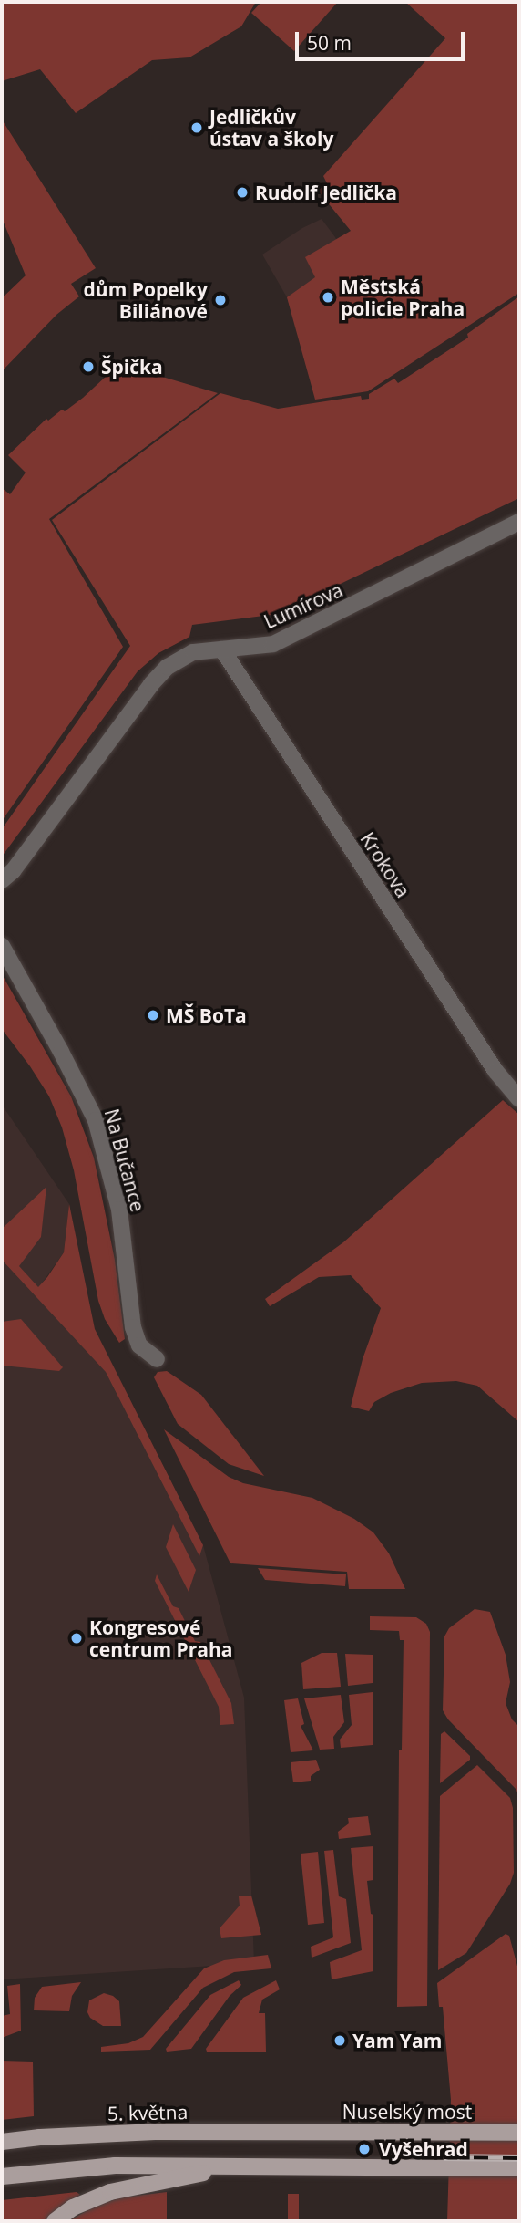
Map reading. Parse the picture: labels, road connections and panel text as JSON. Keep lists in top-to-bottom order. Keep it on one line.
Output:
{"streets":{"main road":["Nuselský most","5. května"],"street":["Lumírova","Krokova","Na Bučance"]},"crossings":[["Lumírova","Krokova"],["Nuselský most","5. května"]],"places":["Jedličkův ústav a školy","Rudolf Jedlička","Městská policie Praha","dům Popelky Biliánové","Špička","MŠ BoTa","Kongresové centrum Praha","Yam Yam","Vyšehrad"],"scale_bar":"50 m"}
